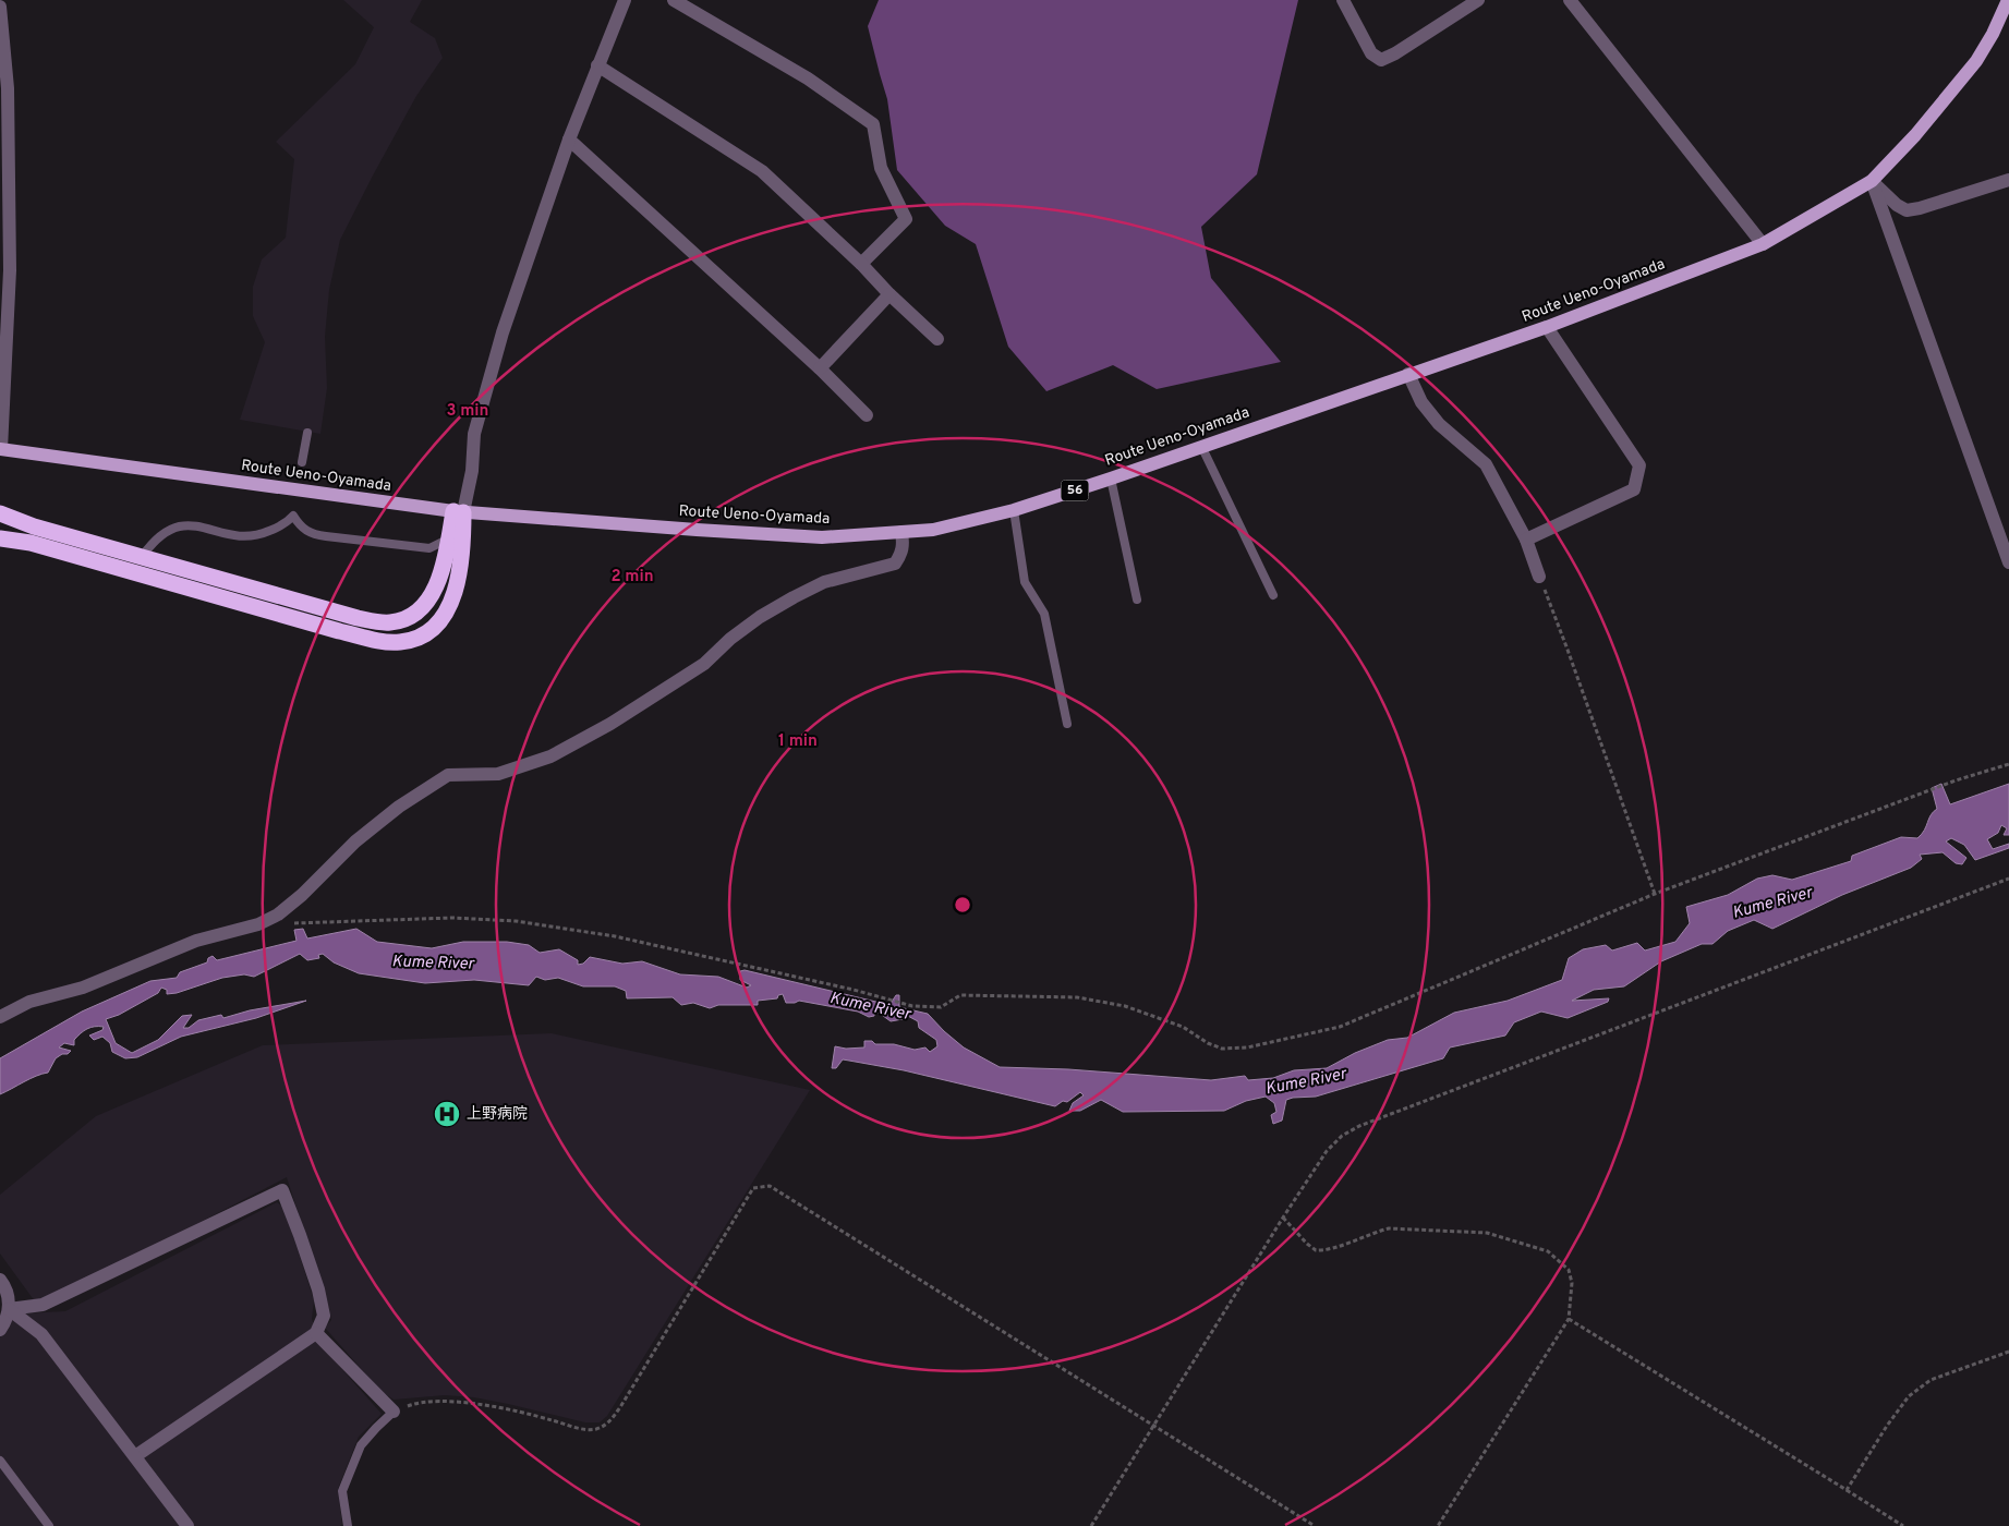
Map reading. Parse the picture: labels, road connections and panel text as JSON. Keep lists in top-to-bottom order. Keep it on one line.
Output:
{"streets":{"main road":["Route Ueno-Oyamada","56"]},"water":["Kume River"],"places":{"hospital":["上野病院"]},"rings":["3 min","2 min","1 min"]}
